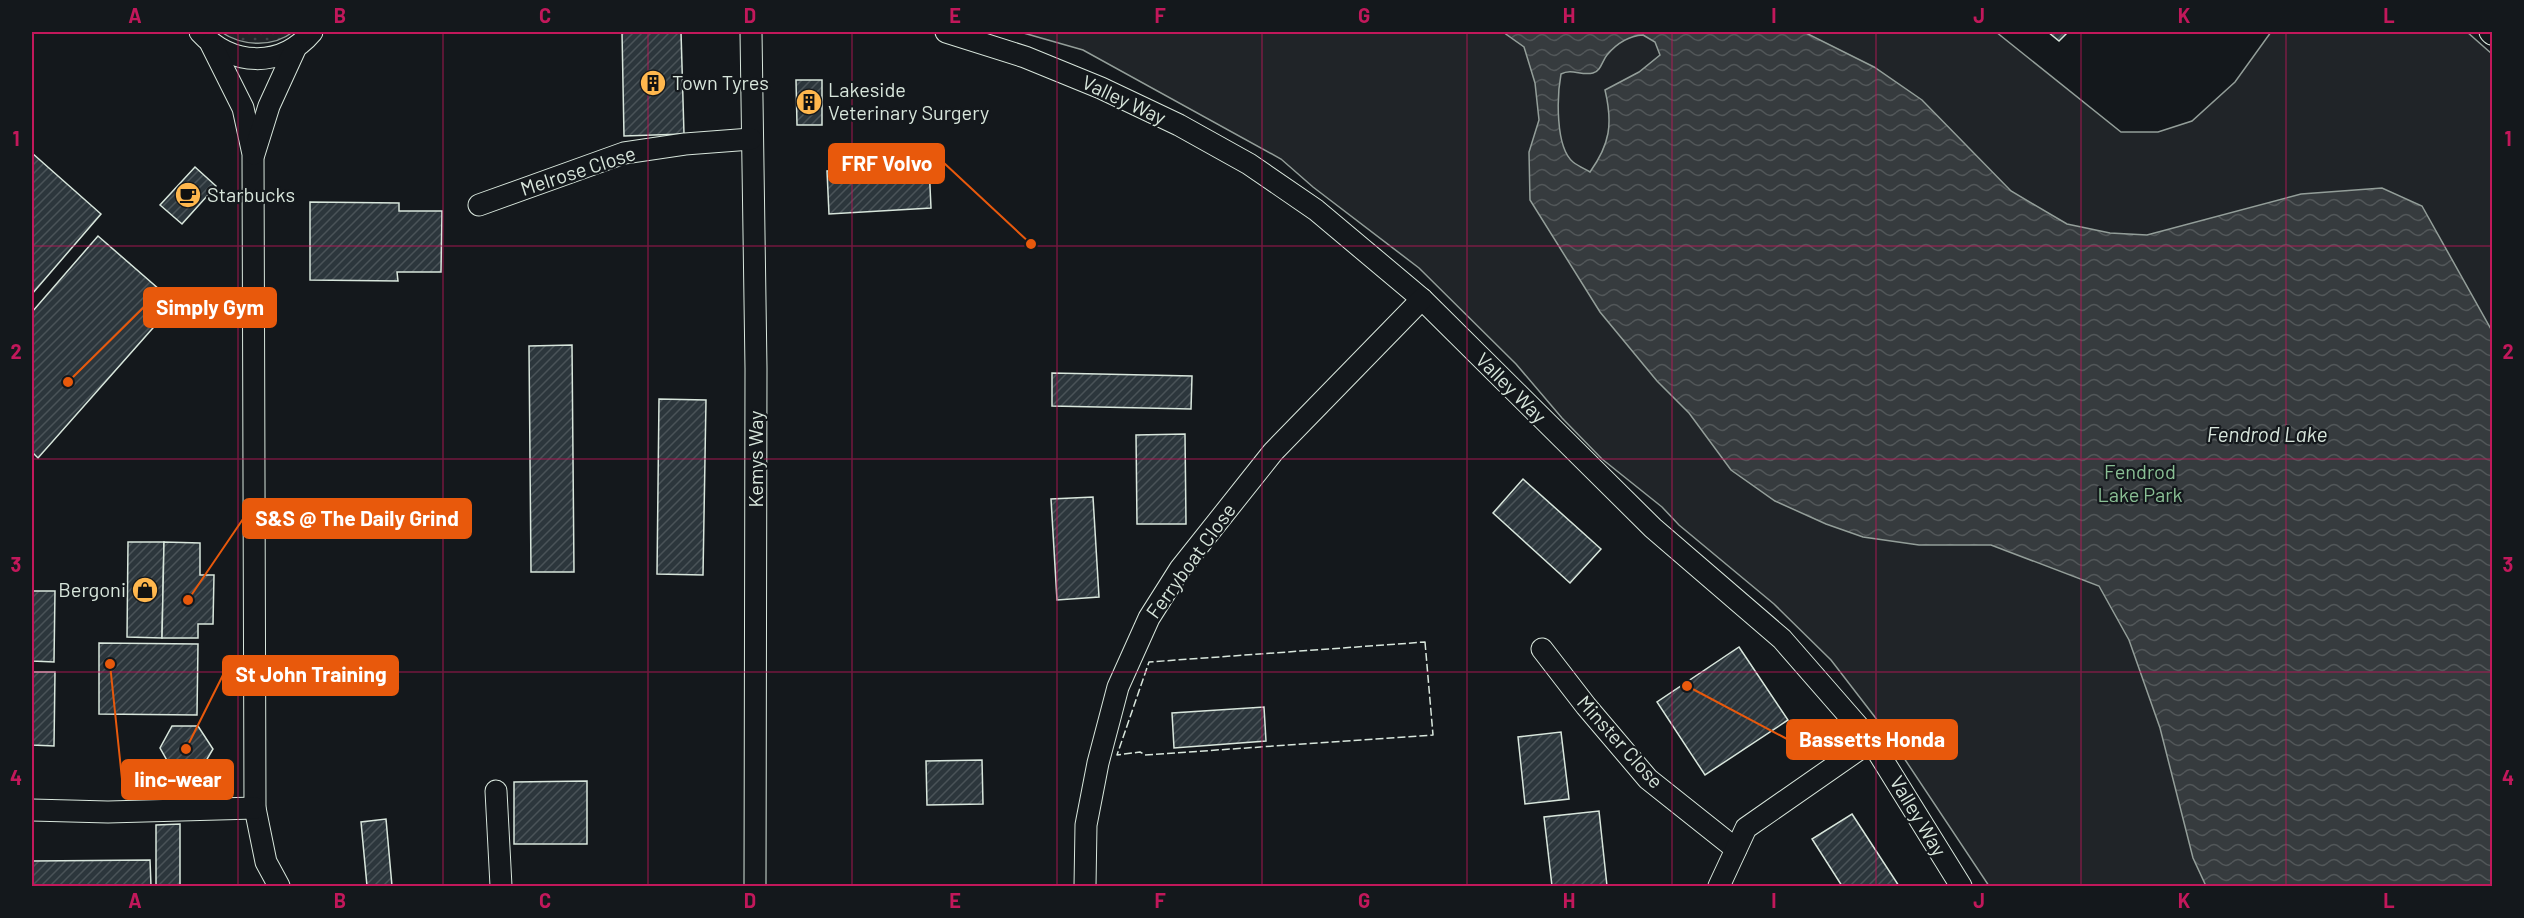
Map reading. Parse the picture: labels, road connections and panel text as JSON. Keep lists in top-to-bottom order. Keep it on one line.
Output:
{"streets":{"street":["Valley Way","Melrose Close","Kemys Way","Ferryboat Close","Minster Close"]},"crossings":[["Valley Way","Ferryboat Close"],["Melrose Close","Kemys Way"]],"water":["Fendrod Lake"],"parks":["Fendrod Lake Park"],"places":{"building":["Town Tyres","Lakeside Veterinary Surgery"],"cafe":["Starbucks"],"other":["FRF Volvo","Simply Gym","S&S @ The Daily Grind","linc-wear","Bassetts Honda","St John Training"],"shop":["Bergoni"]},"grid":{"columns":["A","B","C","D","E","F","G","H","I","J","K","L"],"rows":["1","2","3","4"]}}
